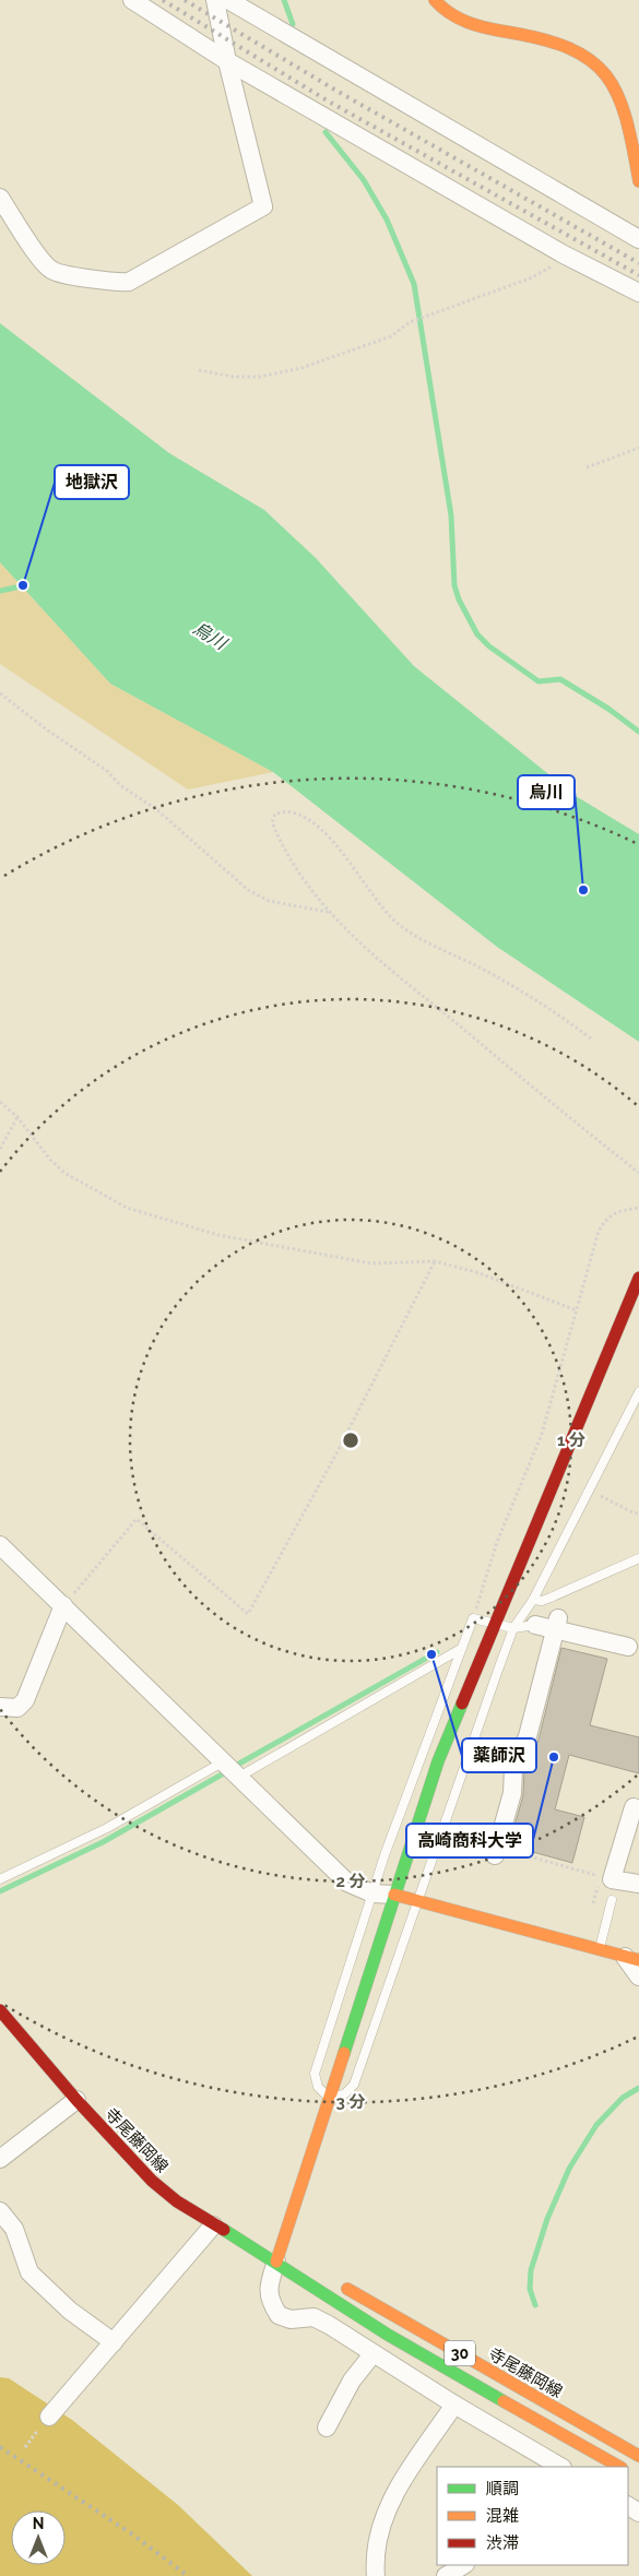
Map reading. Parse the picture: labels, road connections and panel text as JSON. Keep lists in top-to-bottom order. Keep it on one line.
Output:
{"streets":{"street":["寺尾藤岡線","30"]},"water":["烏川"],"places":["地獄沢","烏川","薬師沢","高崎商科大学"],"legend":["順調","混雑","渋滞"],"north":"top","rings":["1 分","2 分","3 分"]}
